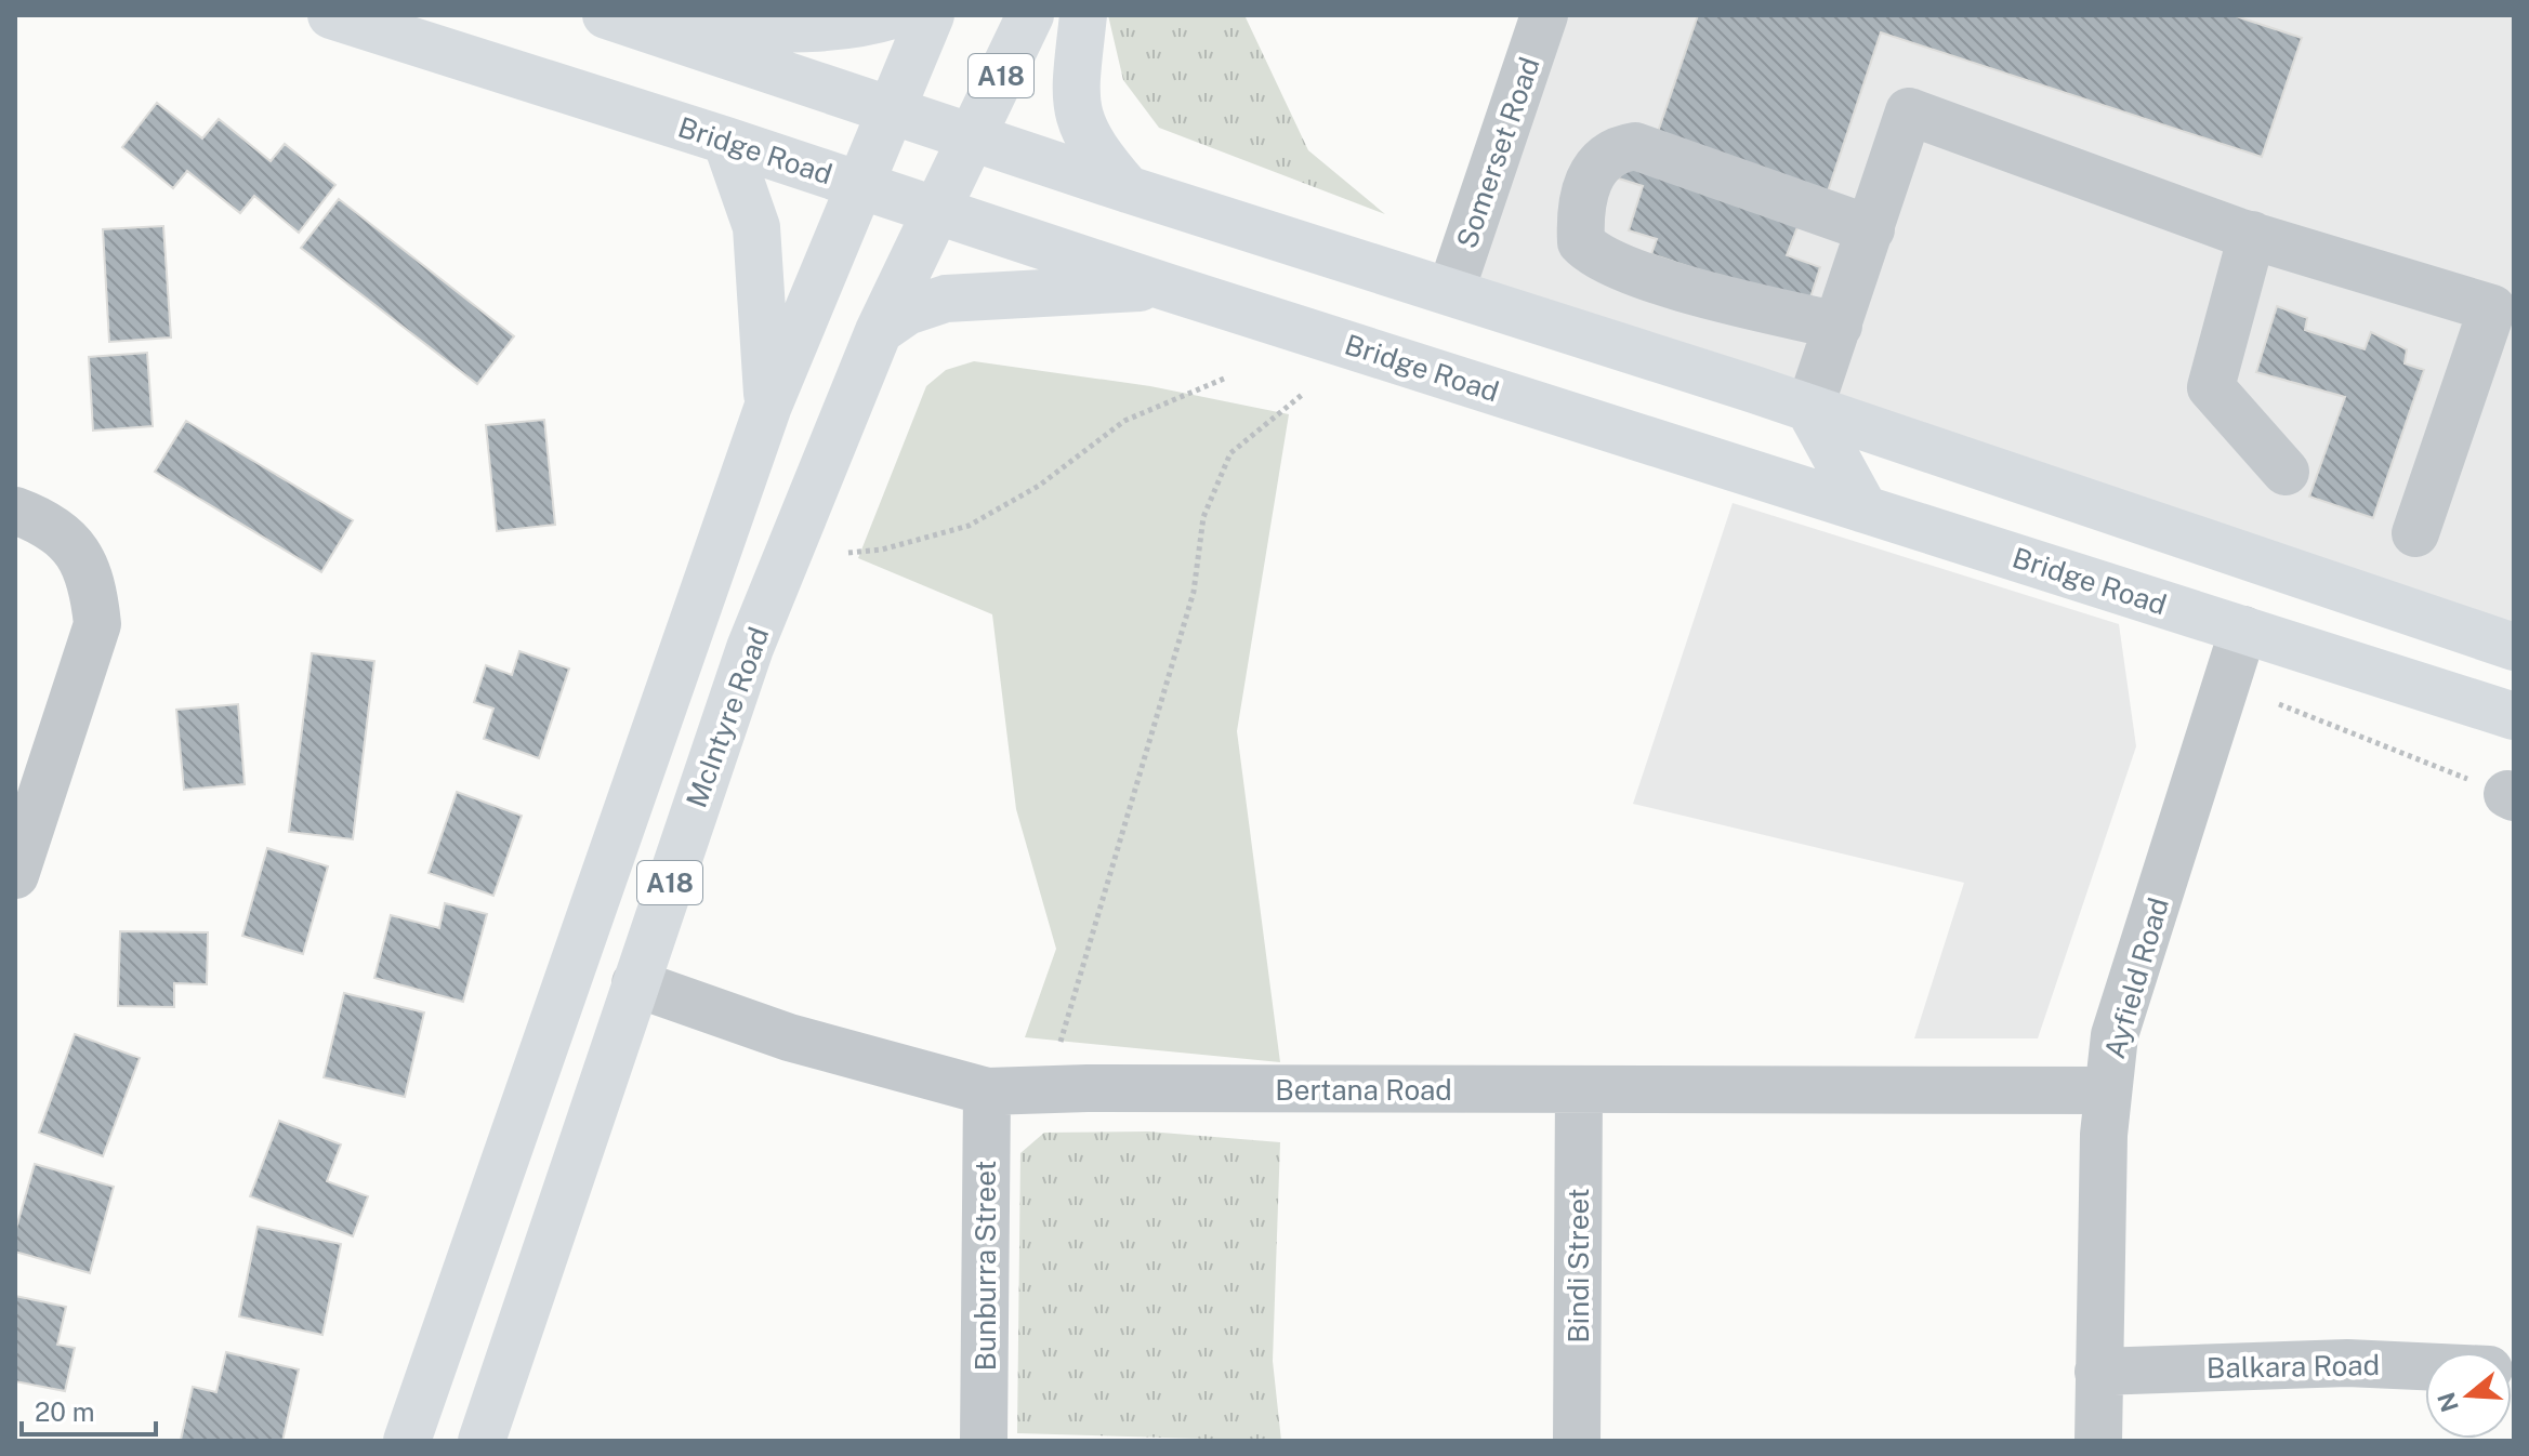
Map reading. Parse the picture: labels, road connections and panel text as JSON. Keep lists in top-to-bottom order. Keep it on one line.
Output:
{"streets":{"main road":["A18","Bridge Road","McIntyre Road"],"street":["Somerset Road","Ayfield Road","Bertana Road","Bunburra Street","Bindi Street","Balkara Road"]},"crossings":[["A18","Bridge Road"],["Bridge Road","McIntyre Road"],["Bridge Road","Ayfield Road"],["McIntyre Road","Bertana Road"],["Ayfield Road","Bertana Road"],["Ayfield Road","Balkara Road"],["Bertana Road","Bunburra Street"],["Bertana Road","Bindi Street"]],"scale_bar":"20 m","north":"left"}
